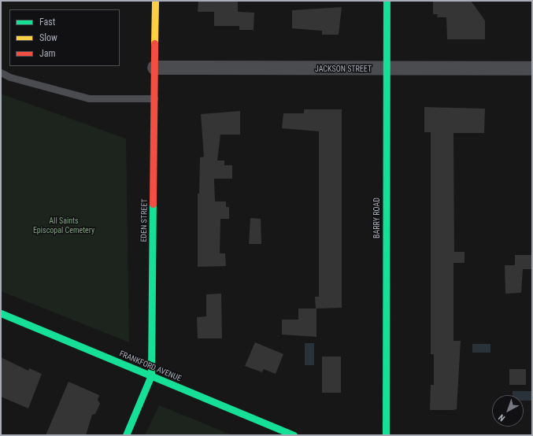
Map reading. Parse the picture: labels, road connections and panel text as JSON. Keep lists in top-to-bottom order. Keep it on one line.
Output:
{"streets":{"street":["JACKSON STREET","BARRY ROAD","EDEN STREET","FRANKFORD AVENUE"]},"crossings":[["JACKSON STREET","BARRY ROAD"],["JACKSON STREET","EDEN STREET"],["EDEN STREET","FRANKFORD AVENUE"]],"parks":["All Saints Episcopal Cemetery"],"legend":["Fast","Slow","Jam"],"north":"bottom left"}
